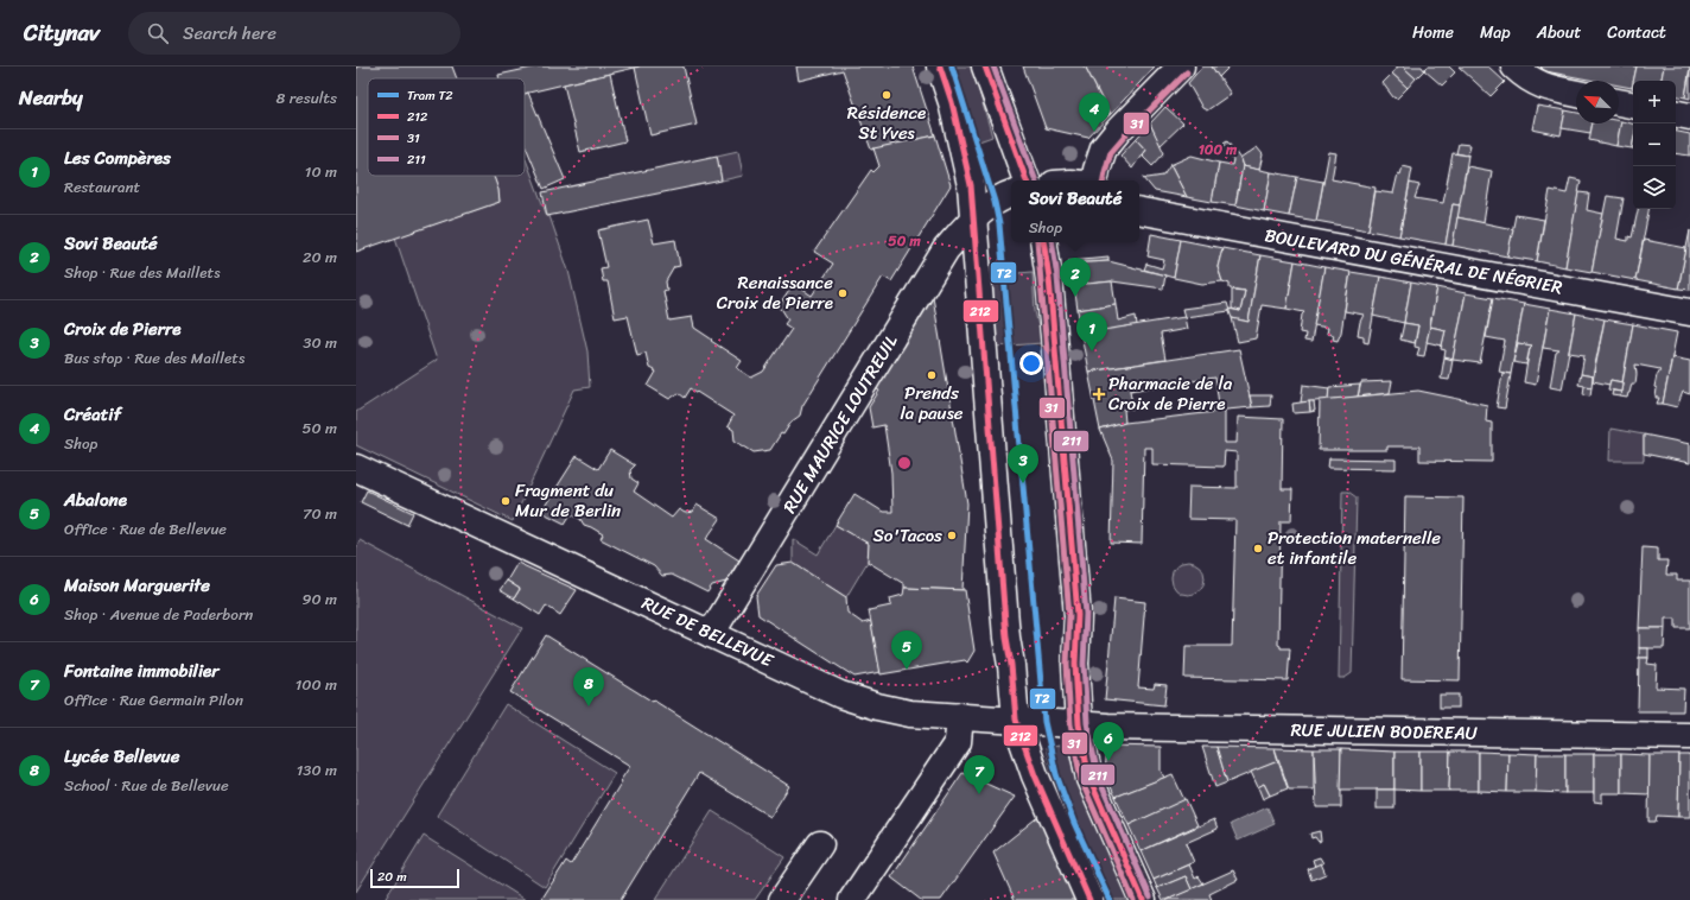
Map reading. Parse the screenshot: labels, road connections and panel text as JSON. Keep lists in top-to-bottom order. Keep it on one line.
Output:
{"streets":{"street":["BOULEVARD DU GÉNÉRAL DE NÉGRIER","RUE MAURICE LOUTREUIL","RUE DE BELLEVUE","RUE JULIEN BODEREAU"]},"crossings":[["RUE MAURICE LOUTREUIL","RUE DE BELLEVUE"],["RUE DE BELLEVUE","RUE JULIEN BODEREAU"]],"places":{"other":["Résidence St Yves","Renaissance Croix de Pierre","Prends la pause","Fragment du Mur de Berlin","So'Tacos","Protection maternelle et infantile"],"health":["Pharmacie de la Croix de Pierre"]},"lines":["tram line T2","transit line 212","transit line 211","transit line 31"],"legend":["Tram T2","212","31","211"],"scale_bar":"20 m","north":"top left","page":{"header":"Citynav","search":"Search here","nav":["Home","Map","About","Contact"],"heading":["Nearby","8 results"],"map_buttons":["+","−"],"pins":["4","2","1","3","5","8","6","7"],"list":[{"mark":"1","name":"Les Compères","note":"Restaurant","value":"10 m"},{"mark":"2","name":"Sovi Beauté","note":"Shop · Rue des Maillets","value":"20 m"},{"mark":"3","name":"Croix de Pierre","note":"Bus stop · Rue des Maillets","value":"30 m"},{"mark":"4","name":"Créatif","note":"Shop","value":"50 m"},{"mark":"5","name":"Abalone","note":"Office · Rue de Bellevue","value":"70 m"},{"mark":"6","name":"Maison Marguerite","note":"Shop · Avenue de Paderborn","value":"90 m"},{"mark":"7","name":"Fontaine immobilier","note":"Office · Rue Germain Pilon","value":"100 m"},{"mark":"8","name":"Lycée Bellevue","note":"School · Rue de Bellevue","value":"130 m"}],"popup":["Sovi Beauté","Shop"],"scale":"20 m"},"rings":["100 m","50 m"]}
